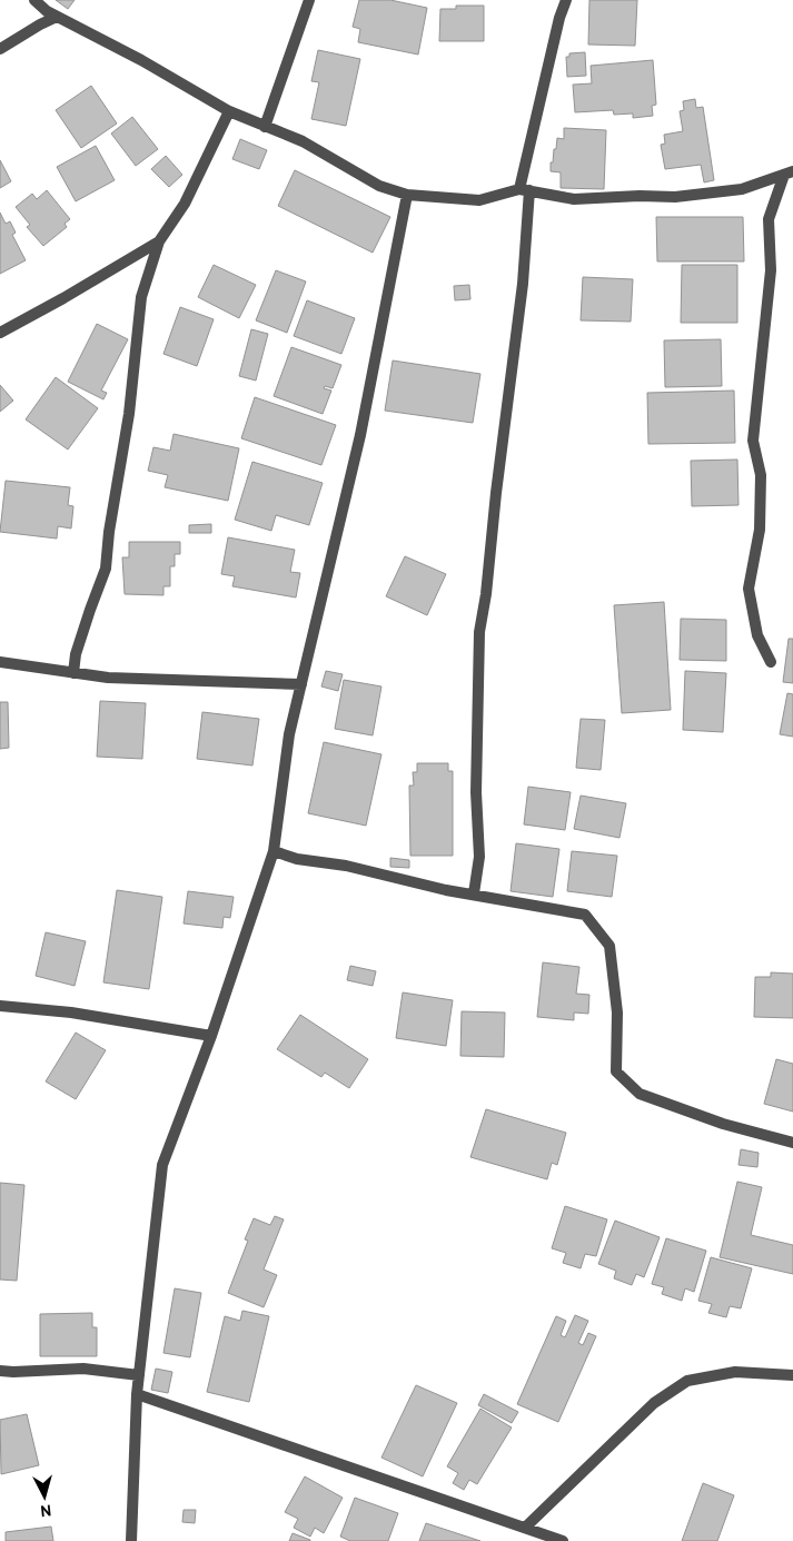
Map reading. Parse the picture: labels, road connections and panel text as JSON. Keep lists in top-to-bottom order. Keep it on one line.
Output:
{"north":"bottom"}
